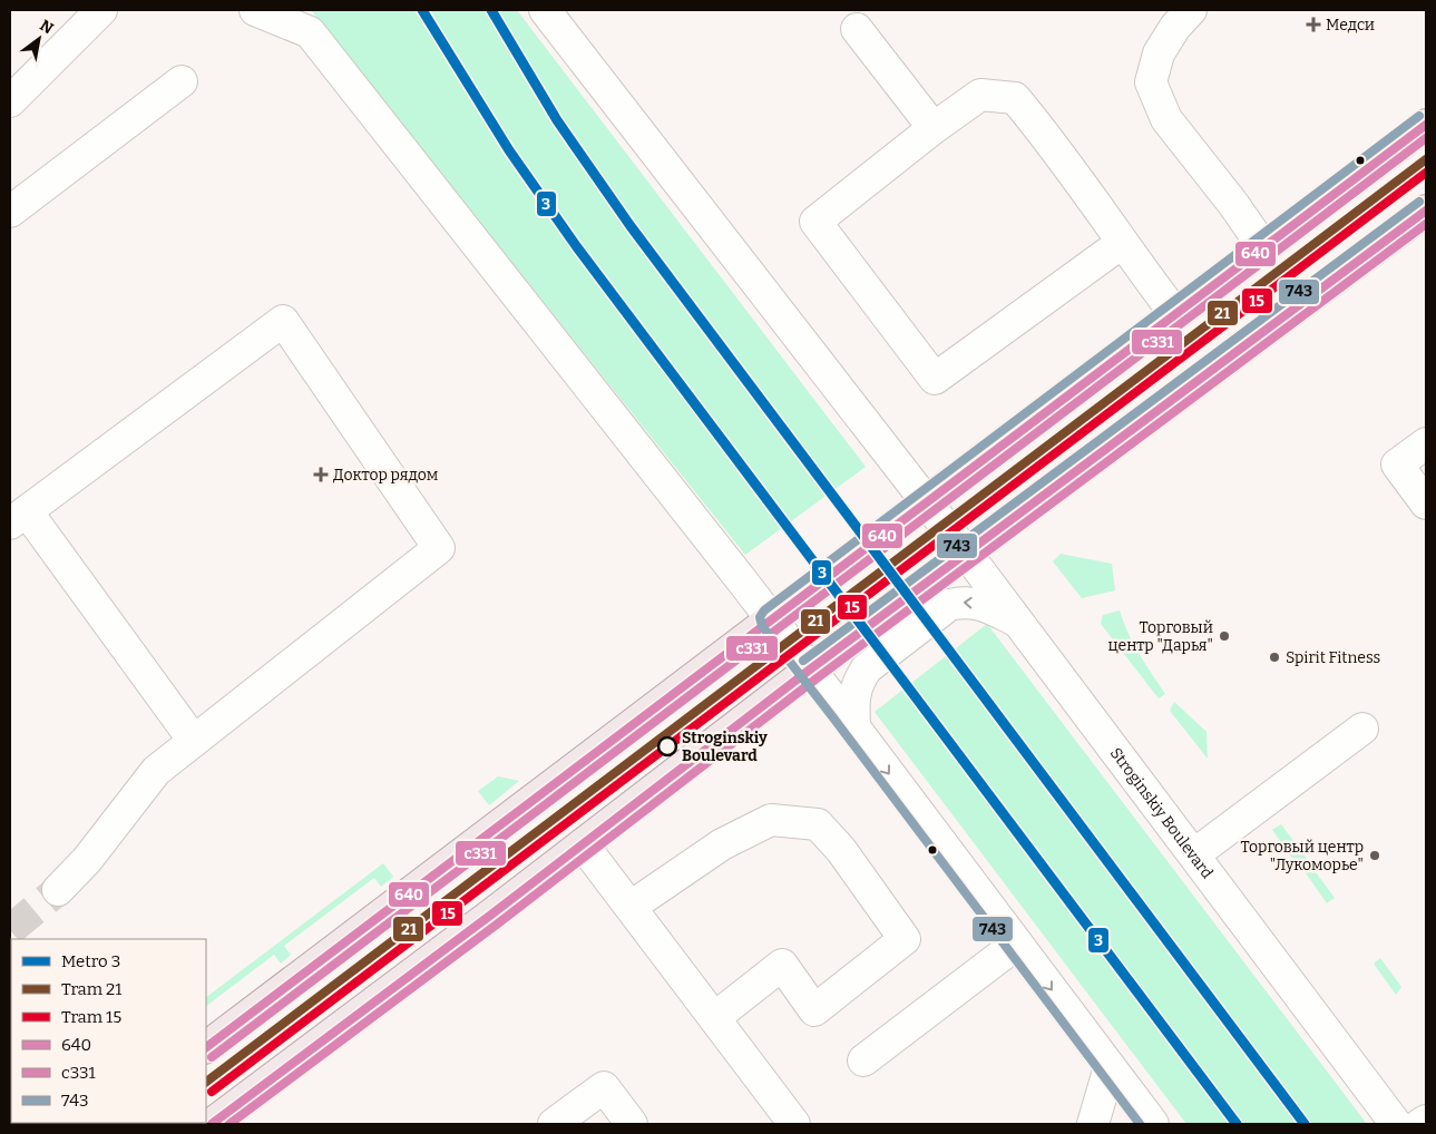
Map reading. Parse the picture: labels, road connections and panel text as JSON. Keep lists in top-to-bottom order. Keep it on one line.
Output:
{"streets":{"street":["Stroginskiy Boulevard"]},"places":{"health":["Медси","Доктор рядом"],"other":["Торговый центр \"Дарья\"","Spirit Fitness","Stroginskiy Boulevard","Торговый центр \"Лукоморье\""]},"lines":["metro line 3","transit line 743","transit line 640","transit line с331","tram line 21","tram line 15"],"legend":["Metro 3","Tram 21","Tram 15","640","с331","743"],"north":"top right"}
